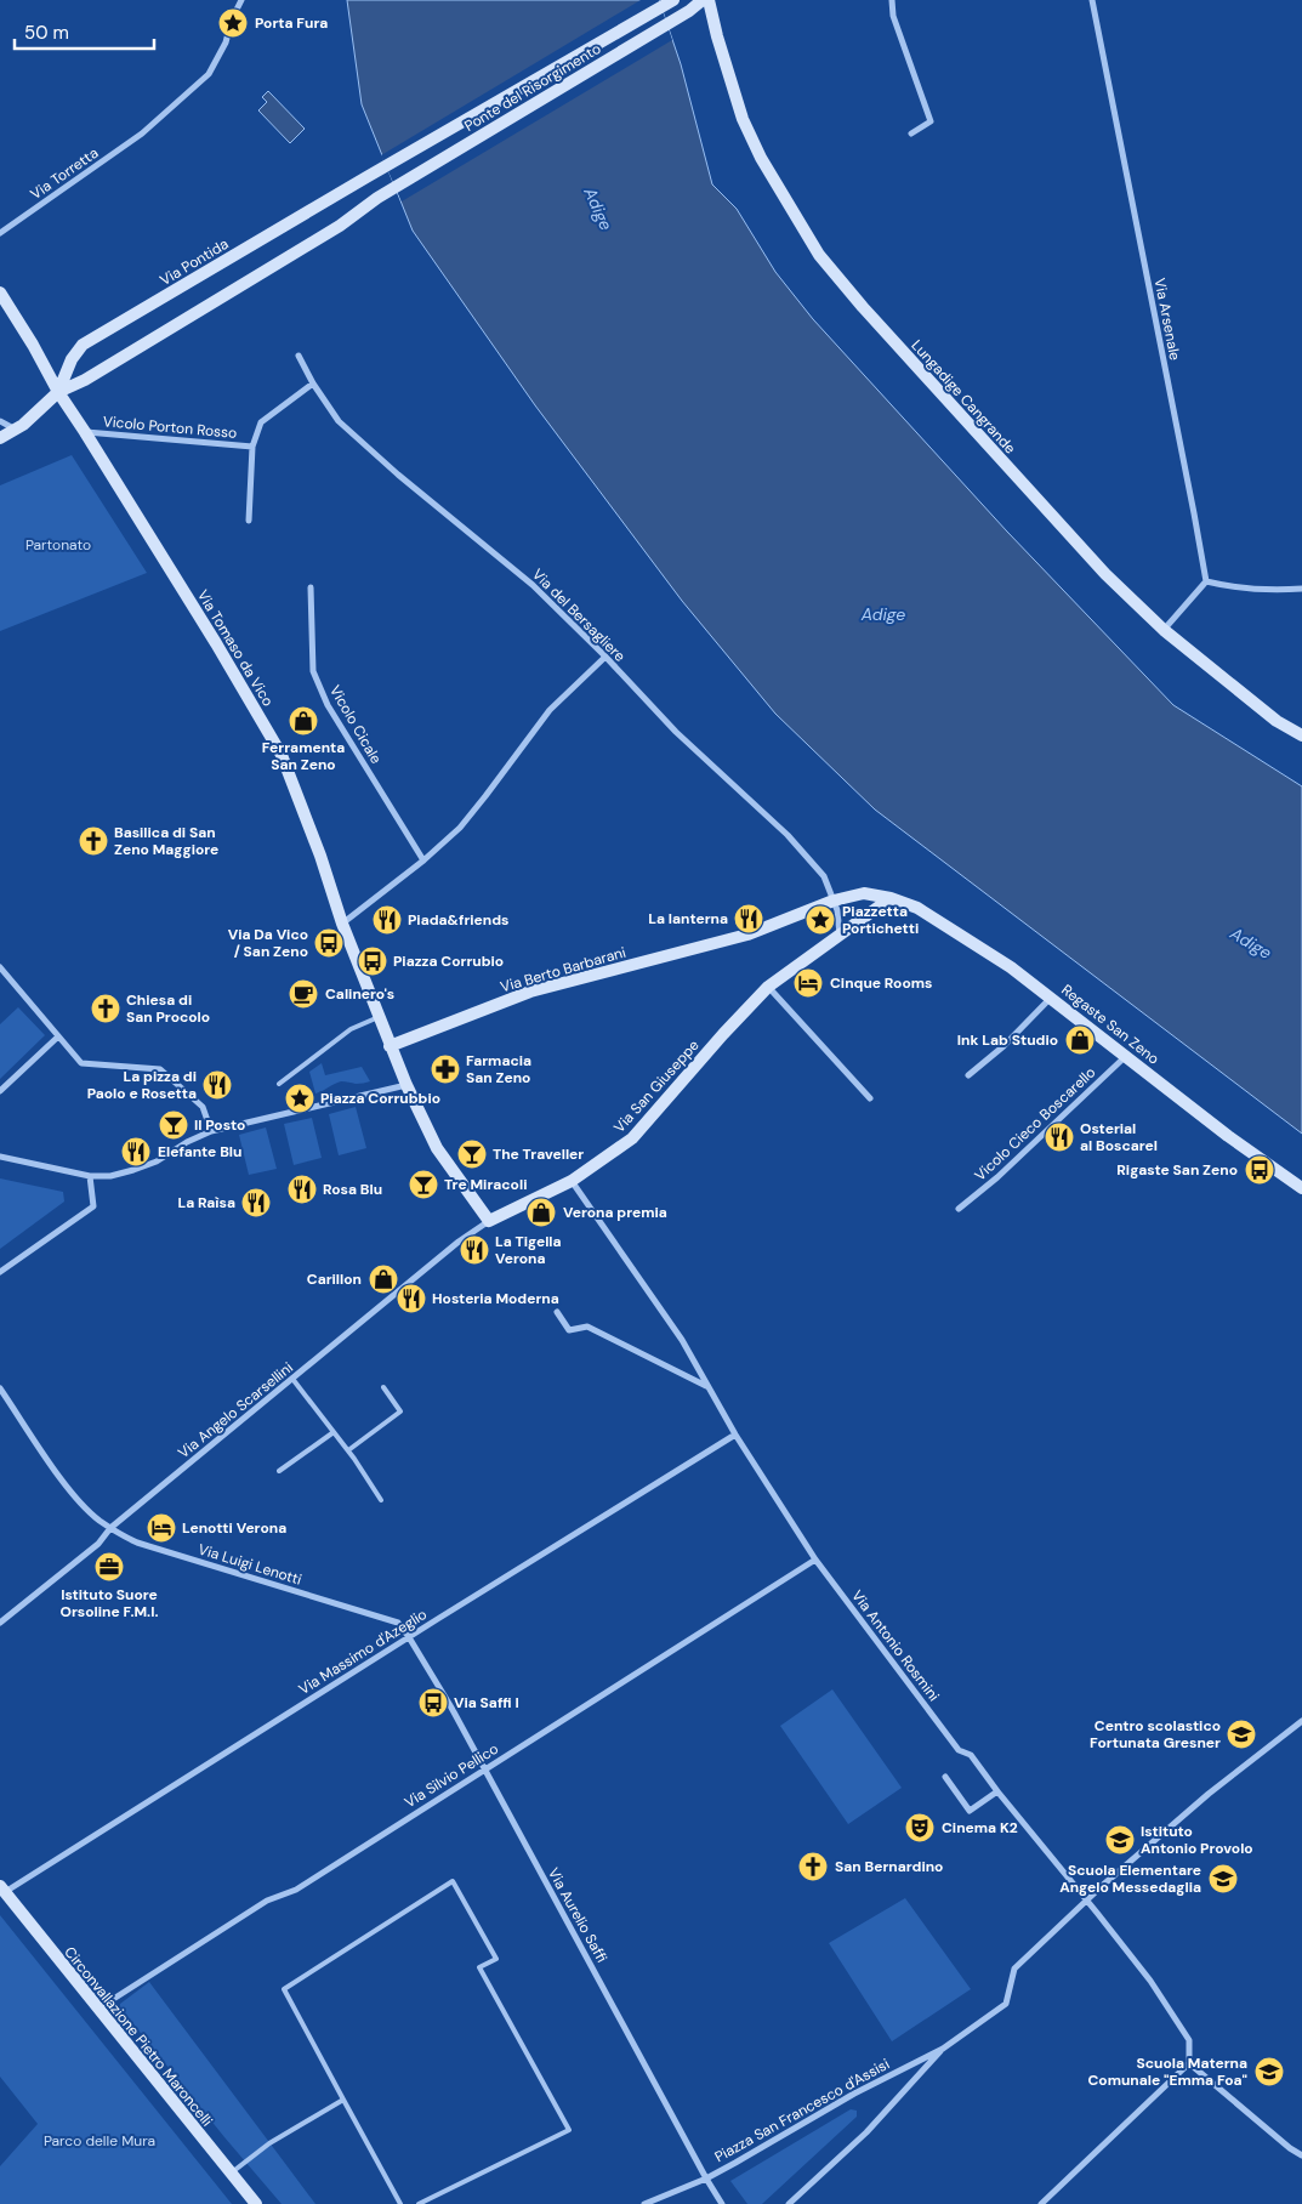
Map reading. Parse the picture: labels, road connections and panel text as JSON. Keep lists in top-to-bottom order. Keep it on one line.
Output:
{"streets":{"street":["Ponte del Risorgimento","Via Torretta","Via Pontida","Via Arsenale","Lungadige Cangrande","Vicolo Porton Rosso","Via del Bersagliere","Via Tomaso da Vico","Vicolo Cicale","Via Berto Barbarani","Regaste San Zeno","Via San Giuseppe","Vicolo Cieco Boscarello","Via Angelo Scarsellini","Via Luigi Lenotti","Via Antonio Rosmini","Via Massimo d'Azeglio","Via Silvio Pellico","Via Aurelio Saffi","Circonvallazione Pietro Maroncelli","Piazza San Francesco d'Assisi"]},"crossings":[["Ponte del Risorgimento","Via Pontida"],["Via Pontida","Via Tomaso da Vico"],["Vicolo Porton Rosso","Via del Bersagliere"],["Vicolo Porton Rosso","Via Tomaso da Vico"],["Via del Bersagliere","Via Berto Barbarani"],["Via Tomaso da Vico","Via Berto Barbarani"],["Regaste San Zeno","Vicolo Cieco Boscarello"],["Via San Giuseppe","Via Angelo Scarsellini"],["Via San Giuseppe","Via Antonio Rosmini"],["Via Angelo Scarsellini","Via Luigi Lenotti"],["Via Luigi Lenotti","Via Massimo d'Azeglio"],["Via Luigi Lenotti","Via Aurelio Saffi"],["Via Antonio Rosmini","Via Massimo d'Azeglio"],["Via Antonio Rosmini","Via Silvio Pellico"],["Via Antonio Rosmini","Piazza San Francesco d'Assisi"],["Via Massimo d'Azeglio","Via Aurelio Saffi"],["Via Massimo d'Azeglio","Circonvallazione Pietro Maroncelli"],["Via Silvio Pellico","Via Aurelio Saffi"],["Via Silvio Pellico","Circonvallazione Pietro Maroncelli"],["Via Aurelio Saffi","Piazza San Francesco d'Assisi"]],"water":["Adige"],"parks":["Partonato","Parco delle Mura"],"places":{"place":["Porta Fura","Piazzetta Portichetti","Piazza Corrubbio"],"shop":["Ferramenta San Zeno","Ink Lab Studio","Verona premia","Carillon"],"church":["Basilica di San Zeno Maggiore","Chiesa di San Procolo","San Bernardino"],"restaurant":["La lanterna","Piada&friends","La pizza di Paolo e Rosetta","Osterial al Boscarel","Elefante Blu","Rosa Blu","La Raìsa","La Tigella Verona","Hosteria Moderna"],"bus stop":["Via Da Vico / San Zeno","Piazza Corrubio","Rigaste San Zeno","Via Saffi I"],"hotel":["Cinque Rooms","Lenotti Verona"],"cafe":["Calinero's"],"pharmacy":["Farmacia San Zeno"],"bar":["Il Posto","The Traveller","Tre Miracoli"],"office":["Istituto Suore Orsoline F.M.I."],"school or university":["Centro scolastico Fortunata Gresner","Istituto Antonio Provolo","Scuola Elementare Angelo Messedaglia","Scuola Materna Comunale \"Emma Foa\""],"theatre":["Cinema K2"]},"scale_bar":"50 m"}
